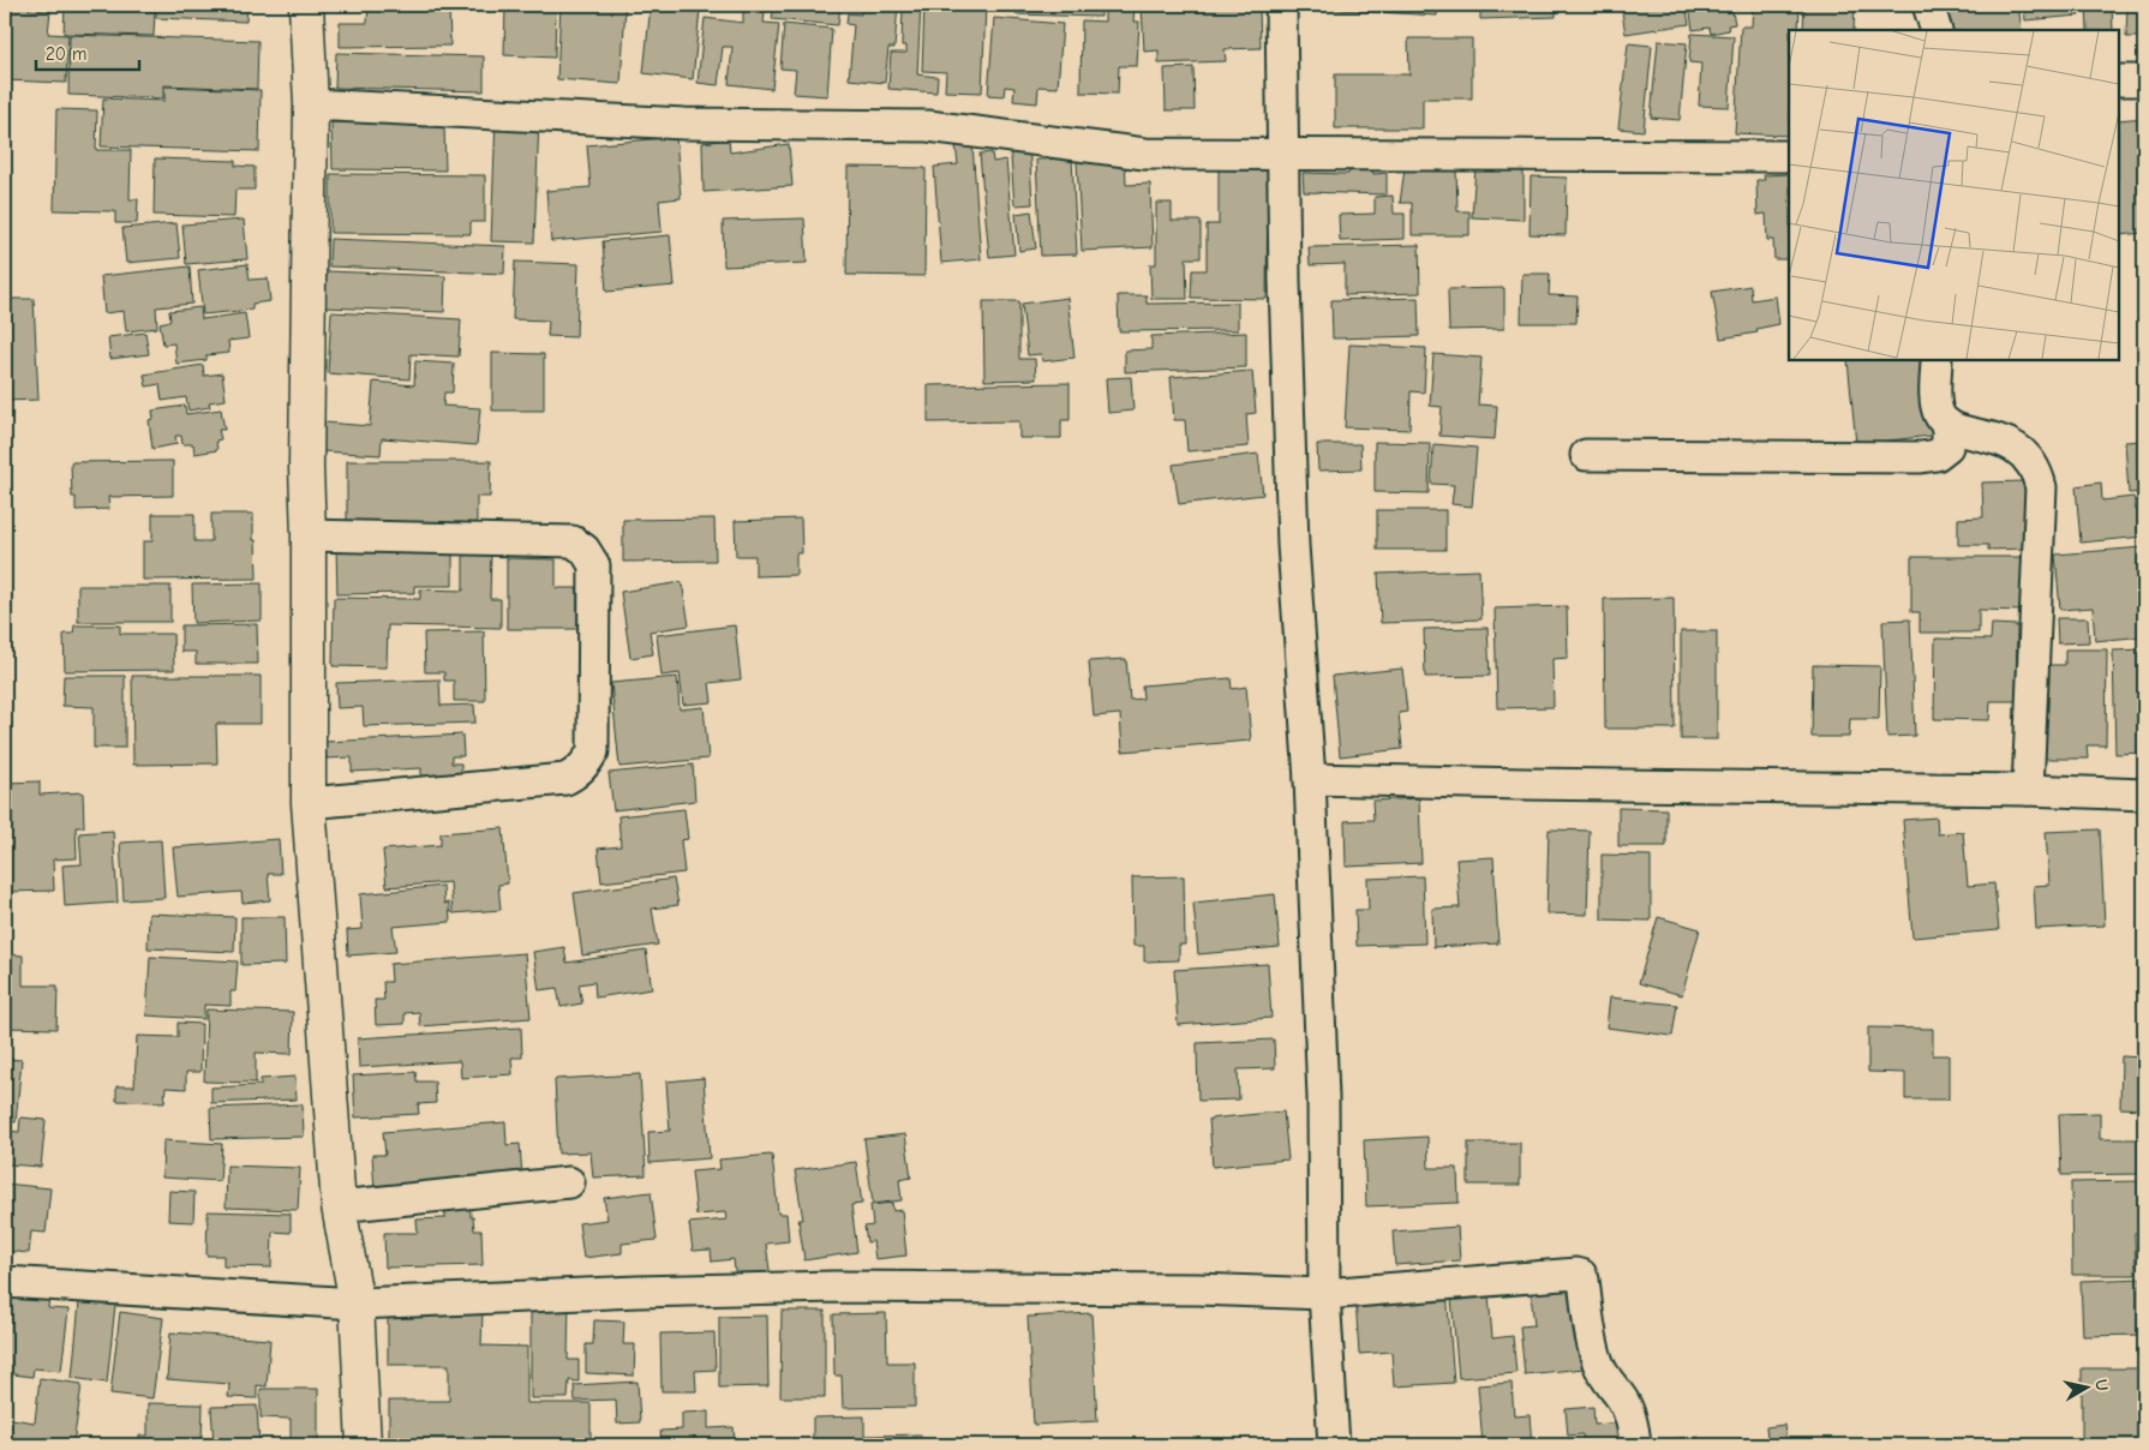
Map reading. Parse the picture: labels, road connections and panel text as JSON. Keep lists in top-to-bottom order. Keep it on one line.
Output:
{"scale_bar":"20 m","north":"right"}
